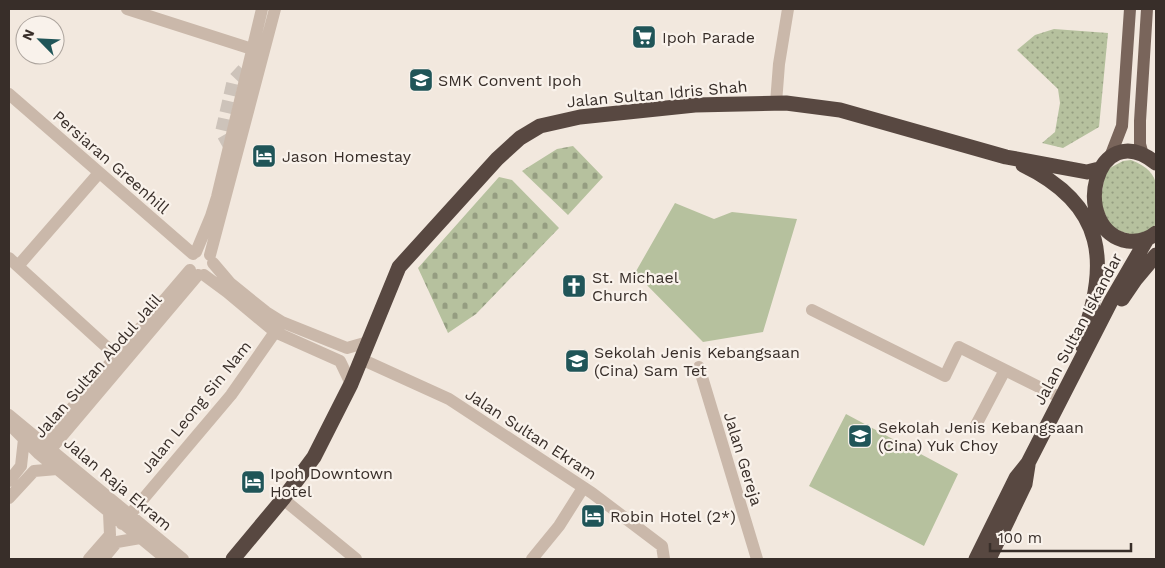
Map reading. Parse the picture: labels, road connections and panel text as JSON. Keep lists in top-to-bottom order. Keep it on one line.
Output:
{"streets":{"highway":["Jalan Sultan Idris Shah","Jalan Sultan Iskandar"],"street":["Persiaran Greenhill","Jalan Sultan Abdul Jalil","Jalan Leong Sin Nam","Jalan Sultan Ekram","Jalan Gereja","Jalan Raja Ekram"]},"crossings":[["Jalan Sultan Idris Shah","Jalan Sultan Ekram"],["Persiaran Greenhill","Jalan Sultan Abdul Jalil"],["Jalan Sultan Abdul Jalil","Jalan Raja Ekram"],["Jalan Leong Sin Nam","Jalan Raja Ekram"]],"places":{"supermarket":["Ipoh Parade"],"school or university":["SMK Convent Ipoh","Sekolah Jenis Kebangsaan (Cina) Sam Tet","Sekolah Jenis Kebangsaan (Cina) Yuk Choy"],"hotel":["Jason Homestay","Ipoh Downtown Hotel","Robin Hotel (2*)"],"church":["St. Michael Church"]},"scale_bar":"100 m","north":"top left"}
